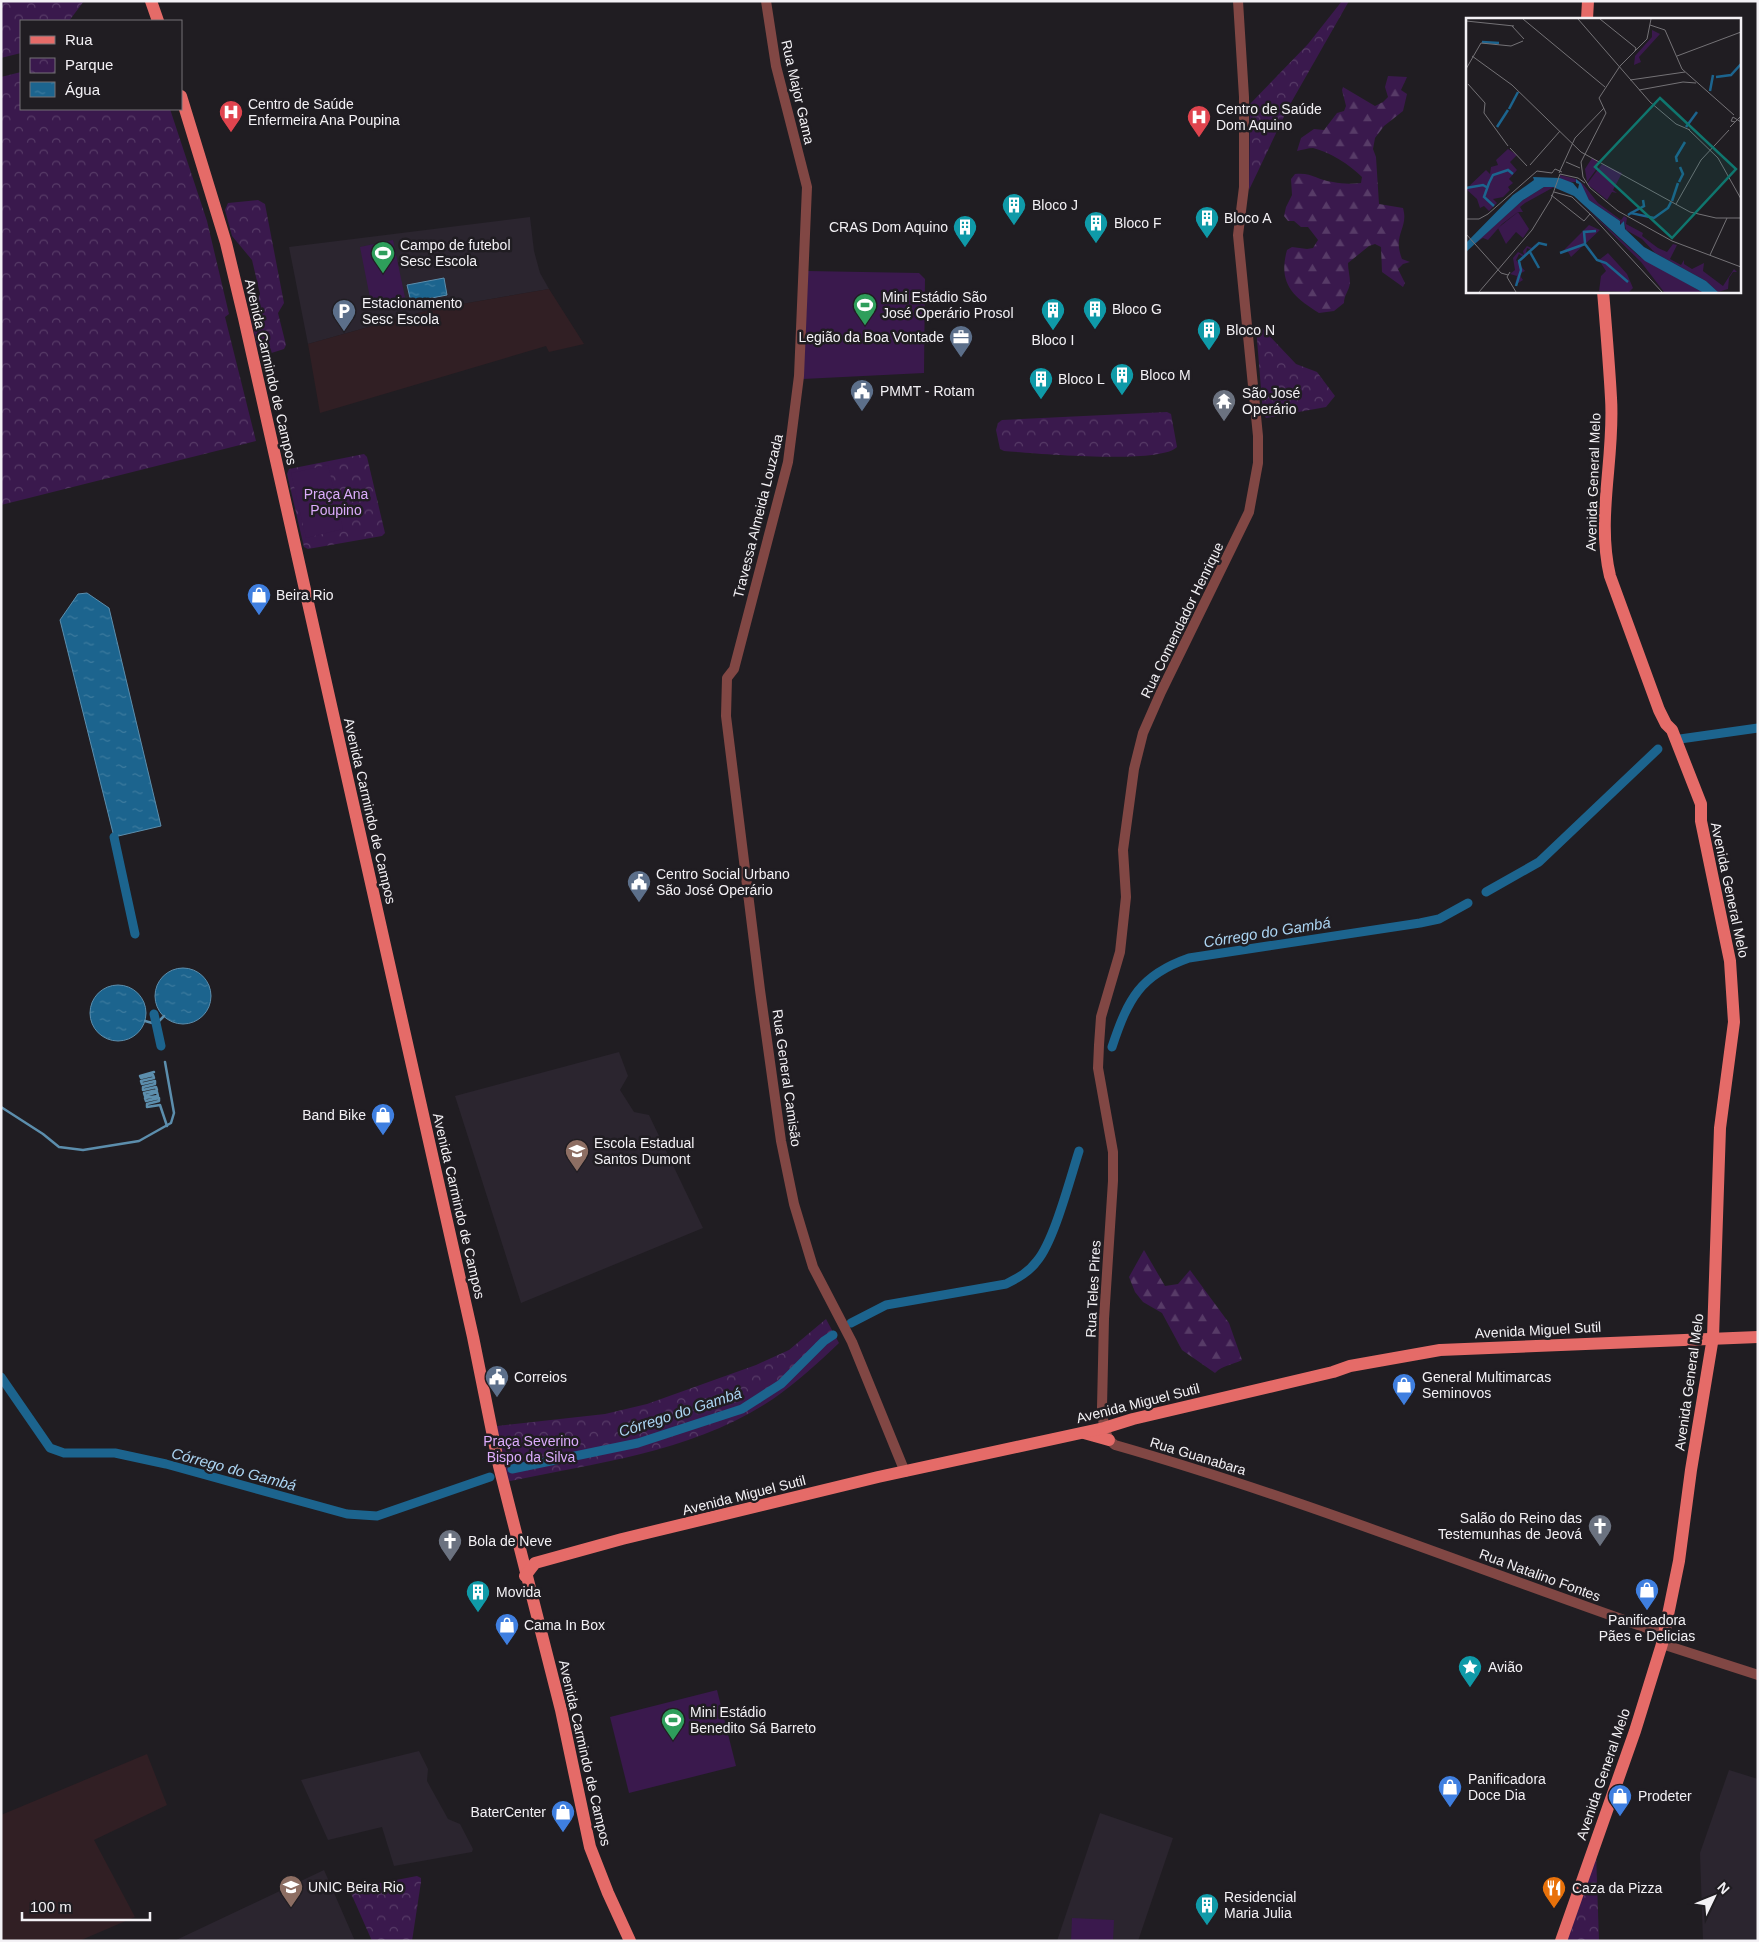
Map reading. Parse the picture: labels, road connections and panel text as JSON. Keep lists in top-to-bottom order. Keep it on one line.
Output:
{"streets":{"main road":["Avenida Carmindo de Campos","Avenida General Melo","Avenida Miguel Sutil"],"street":["Rua Major Gama","Travessa Almeida Louzada","Rua Comendador Henrique","Rua General Camisão","Rua Teles Pires","Rua Guanabara","Rua Natalino Fontes"]},"crossings":[["Rua Major Gama","Travessa Almeida Louzada"],["Avenida Carmindo de Campos","Avenida Miguel Sutil"],["Avenida General Melo","Avenida Miguel Sutil"],["Avenida General Melo","Rua Natalino Fontes"],["Travessa Almeida Louzada","Rua General Camisão"],["Rua Comendador Henrique","Rua Teles Pires"],["Rua General Camisão","Avenida Miguel Sutil"],["Rua Teles Pires","Avenida Miguel Sutil"],["Rua Guanabara","Rua Natalino Fontes"]],"water":["Córrego do Gambá"],"parks":["Praça Ana Poupino","Praça Severino Bispo da Silva"],"places":{"hospital":["Centro de Saúde Enfermeira Ana Poupina","Centro de Saúde Dom Aquino"],"building":["Bloco J","Bloco A","Bloco F","CRAS Dom Aquino","Bloco G","Bloco I","Bloco N","Bloco M","Bloco L","Movida","Residencial Maria Julia"],"sports":["Campo de futebol Sesc Escola","Mini Estádio São José Operário Prosol","Mini Estádio Benedito Sá Barreto"],"parking":["Estacionamento Sesc Escola"],"office":["Legião da Boa Vontade"],"public building":["PMMT - Rotam","Centro Social Urbano São José Operário","Correios"],"temple":["São José Operário"],"shop":["Beira Rio","Band Bike","General Multimarcas Seminovos","Panificadora Pães e Delicias","Cama In Box","Panificadora Doce Dia","Prodeter","BaterCenter"],"school or university":["Escola Estadual Santos Dumont","UNIC Beira Rio"],"church":["Salão do Reino das Testemunhas de Jeová","Bola de Neve"],"place":["Avião"],"restaurant":["Caza da Pizza"]},"legend":["Rua","Parque","Água"],"scale_bar":"100 m","north":"top right"}
